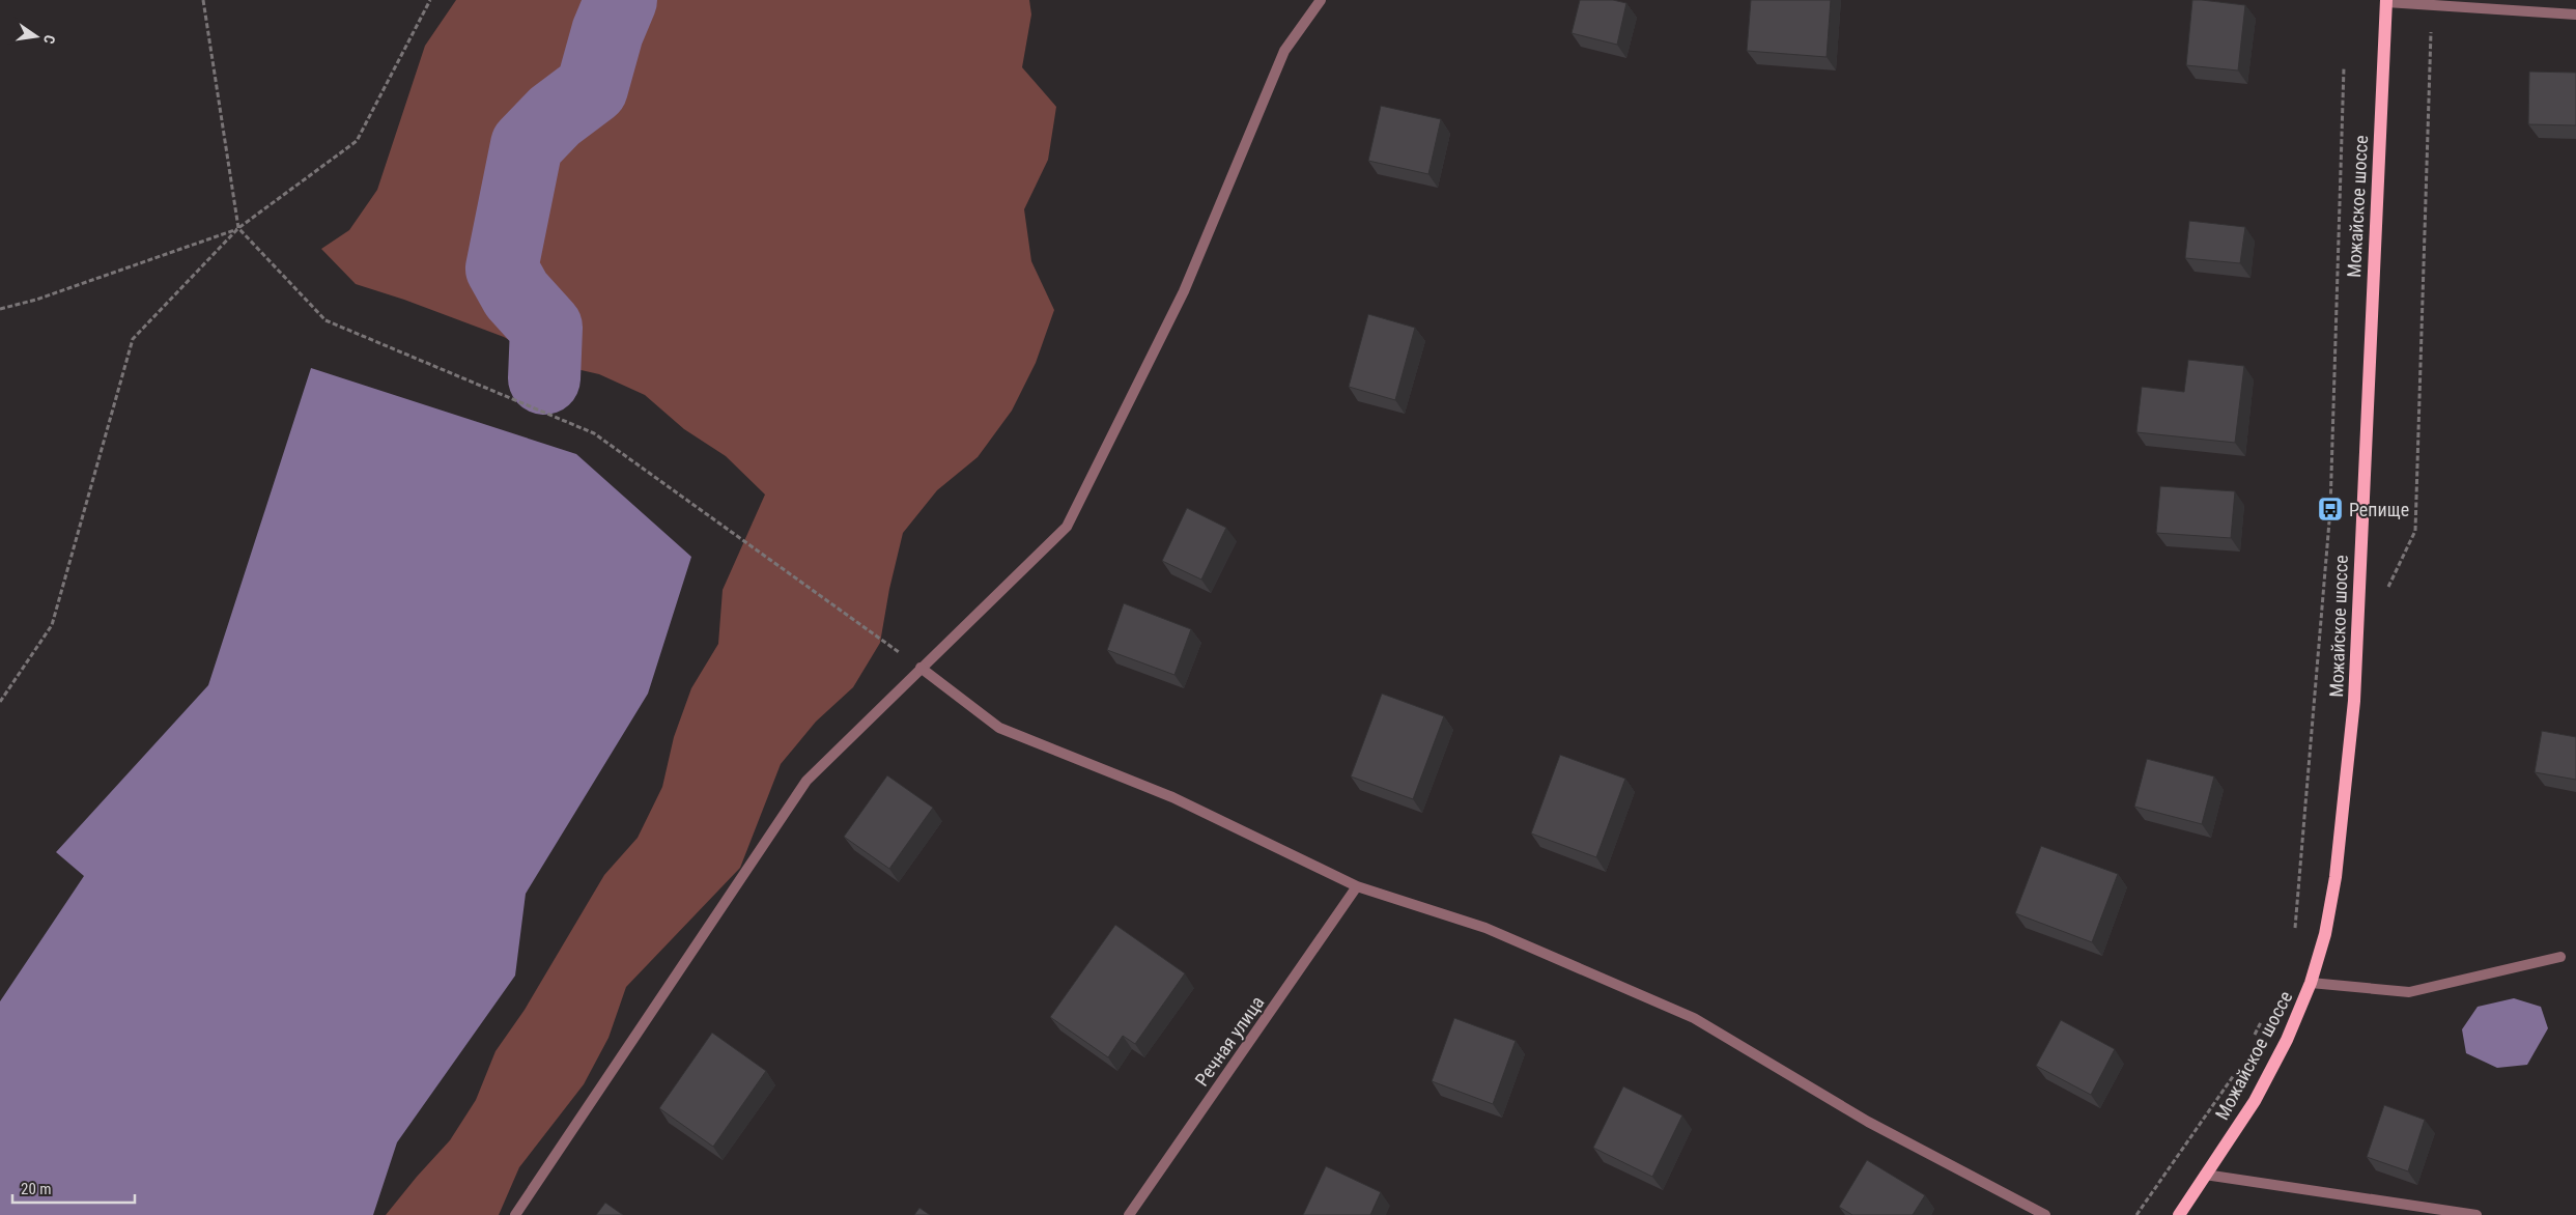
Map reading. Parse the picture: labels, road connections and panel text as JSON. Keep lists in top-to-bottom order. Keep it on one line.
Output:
{"streets":{"main road":["Можайское шоссе"],"street":["Речная улица"]},"places":{"bus stop":["Репище"]},"scale_bar":"20 m","north":"right"}
